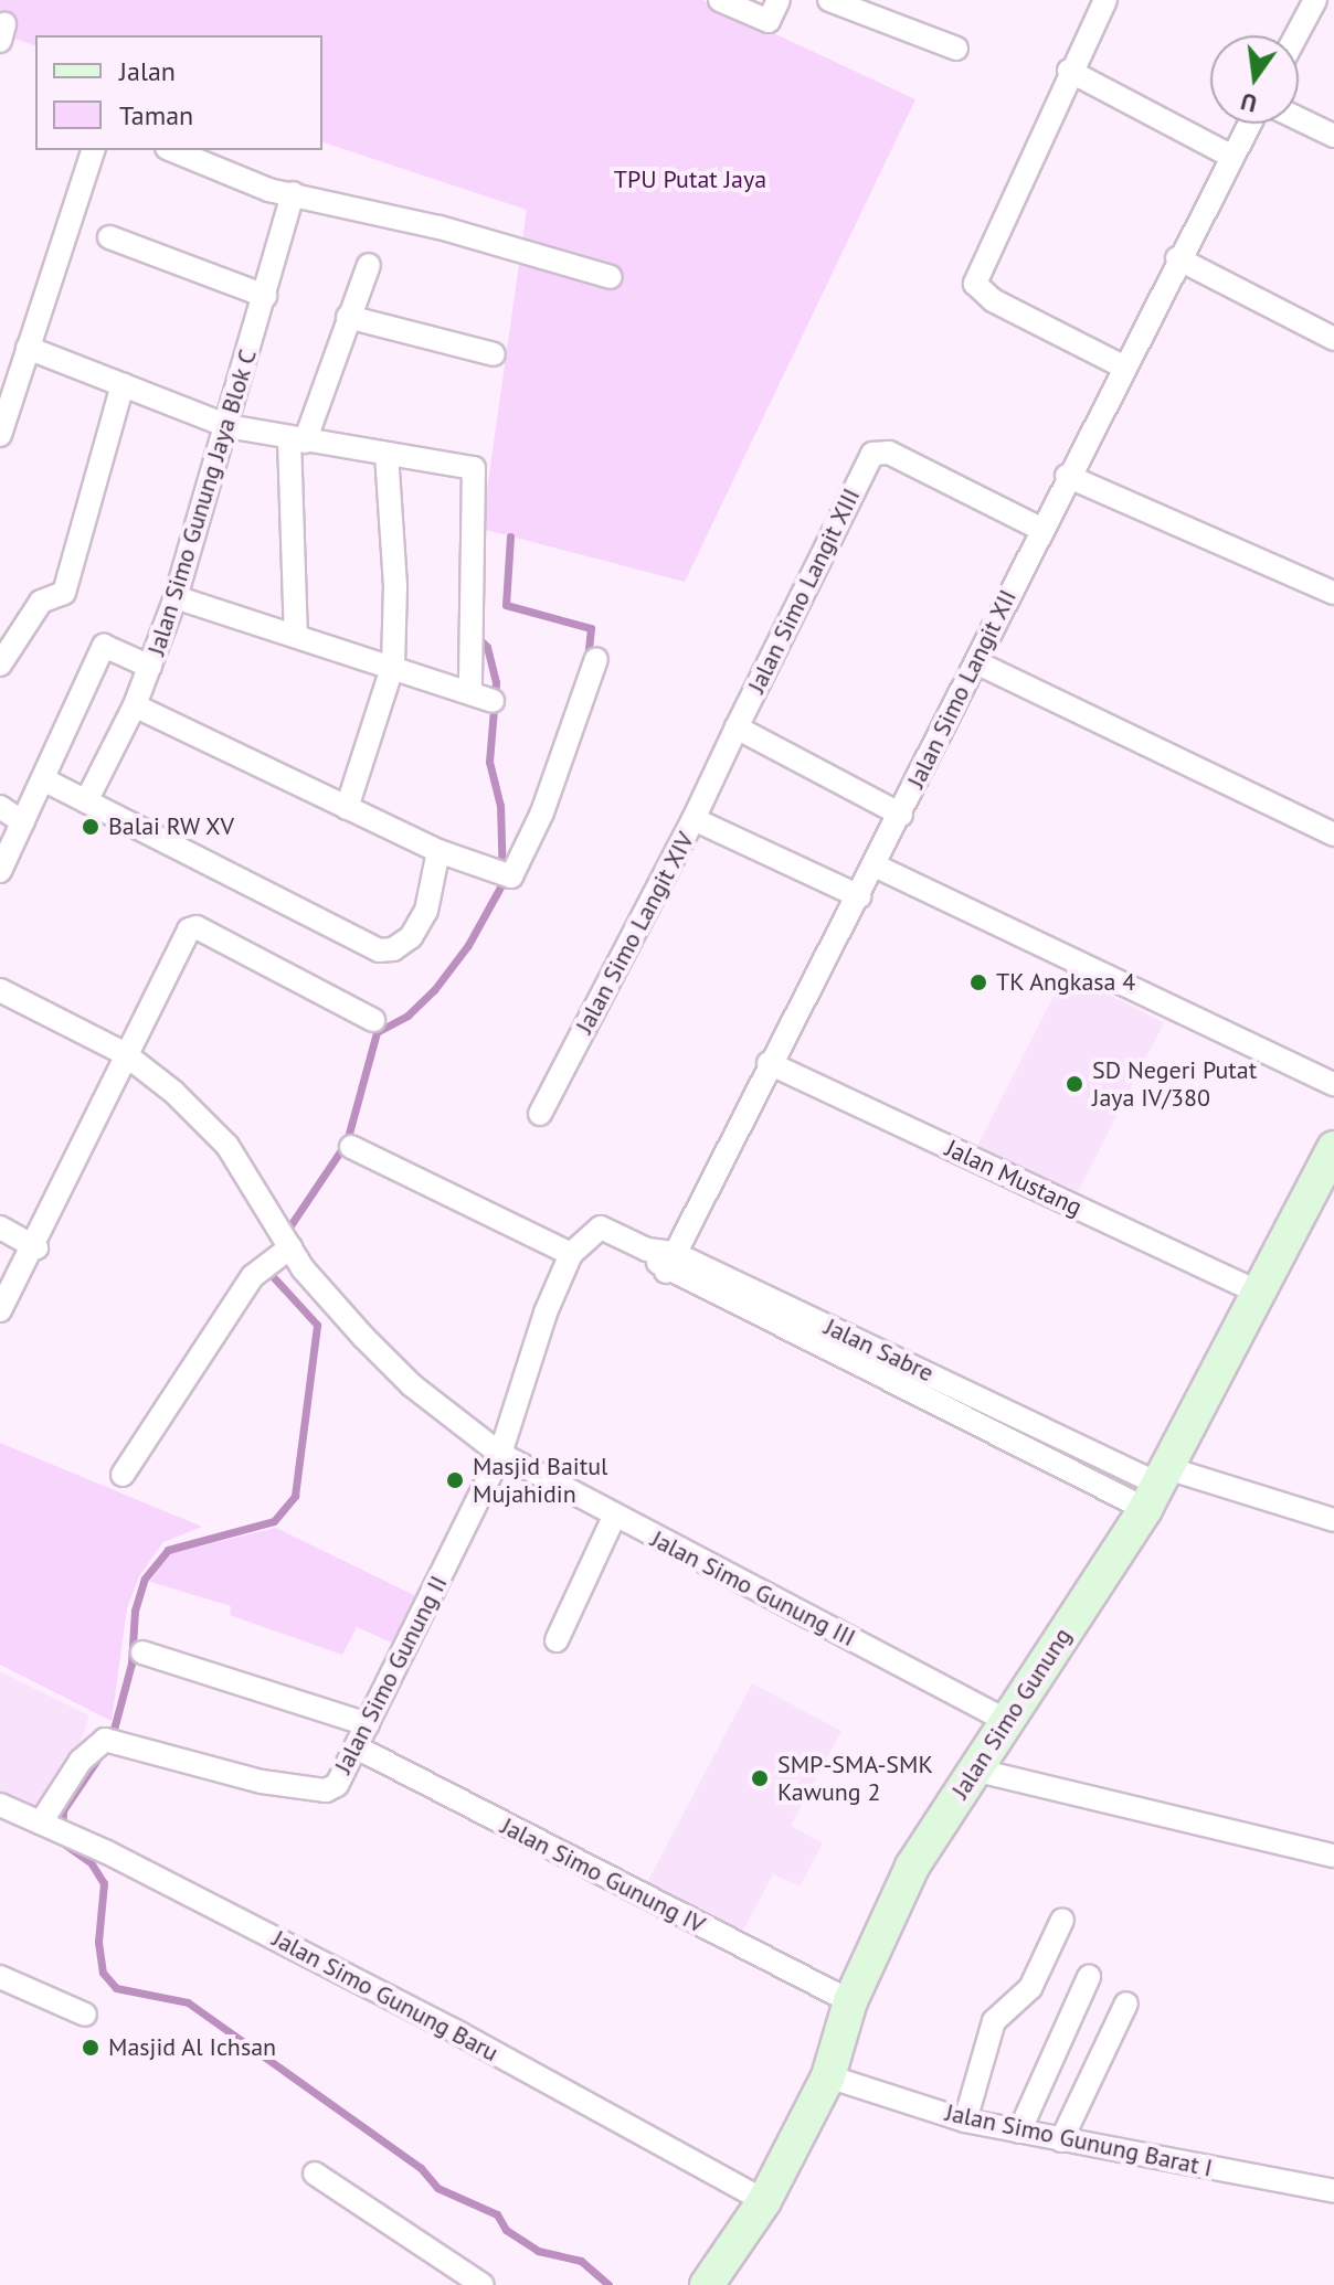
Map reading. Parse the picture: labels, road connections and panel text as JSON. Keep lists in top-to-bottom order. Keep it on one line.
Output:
{"streets":{"main road":["Jalan Simo Gunung"],"street":["Jalan Simo Gunung Jaya Blok C","Jalan Simo Langit XIII","Jalan Simo Langit XII","Jalan Simo Langit XIV","Jalan Mustang","Jalan Sabre","Jalan Simo Gunung III","Jalan Simo Gunung II","Jalan Simo Gunung IV","Jalan Simo Gunung Baru","Jalan Simo Gunung Barat I"]},"crossings":[["Jalan Simo Langit XIII","Jalan Simo Langit XII"],["Jalan Simo Langit XII","Jalan Simo Langit XIV"],["Jalan Simo Langit XII","Jalan Mustang"],["Jalan Simo Langit XII","Jalan Sabre"],["Jalan Mustang","Jalan Simo Gunung"],["Jalan Sabre","Jalan Simo Gunung II"],["Jalan Sabre","Jalan Simo Gunung"],["Jalan Simo Gunung III","Jalan Simo Gunung II"],["Jalan Simo Gunung III","Jalan Simo Gunung"],["Jalan Simo Gunung II","Jalan Simo Gunung IV"],["Jalan Simo Gunung II","Jalan Simo Gunung Baru"],["Jalan Simo Gunung","Jalan Simo Gunung IV"],["Jalan Simo Gunung","Jalan Simo Gunung Baru"],["Jalan Simo Gunung","Jalan Simo Gunung Barat I"]],"parks":["TPU Putat Jaya"],"places":["Balai RW XV","TK Angkasa 4","SD Negeri Putat Jaya IV/380","Masjid Baitul Mujahidin","SMP-SMA-SMK Kawung 2","Masjid Al Ichsan"],"legend":["Jalan","Taman"],"north":"bottom"}
